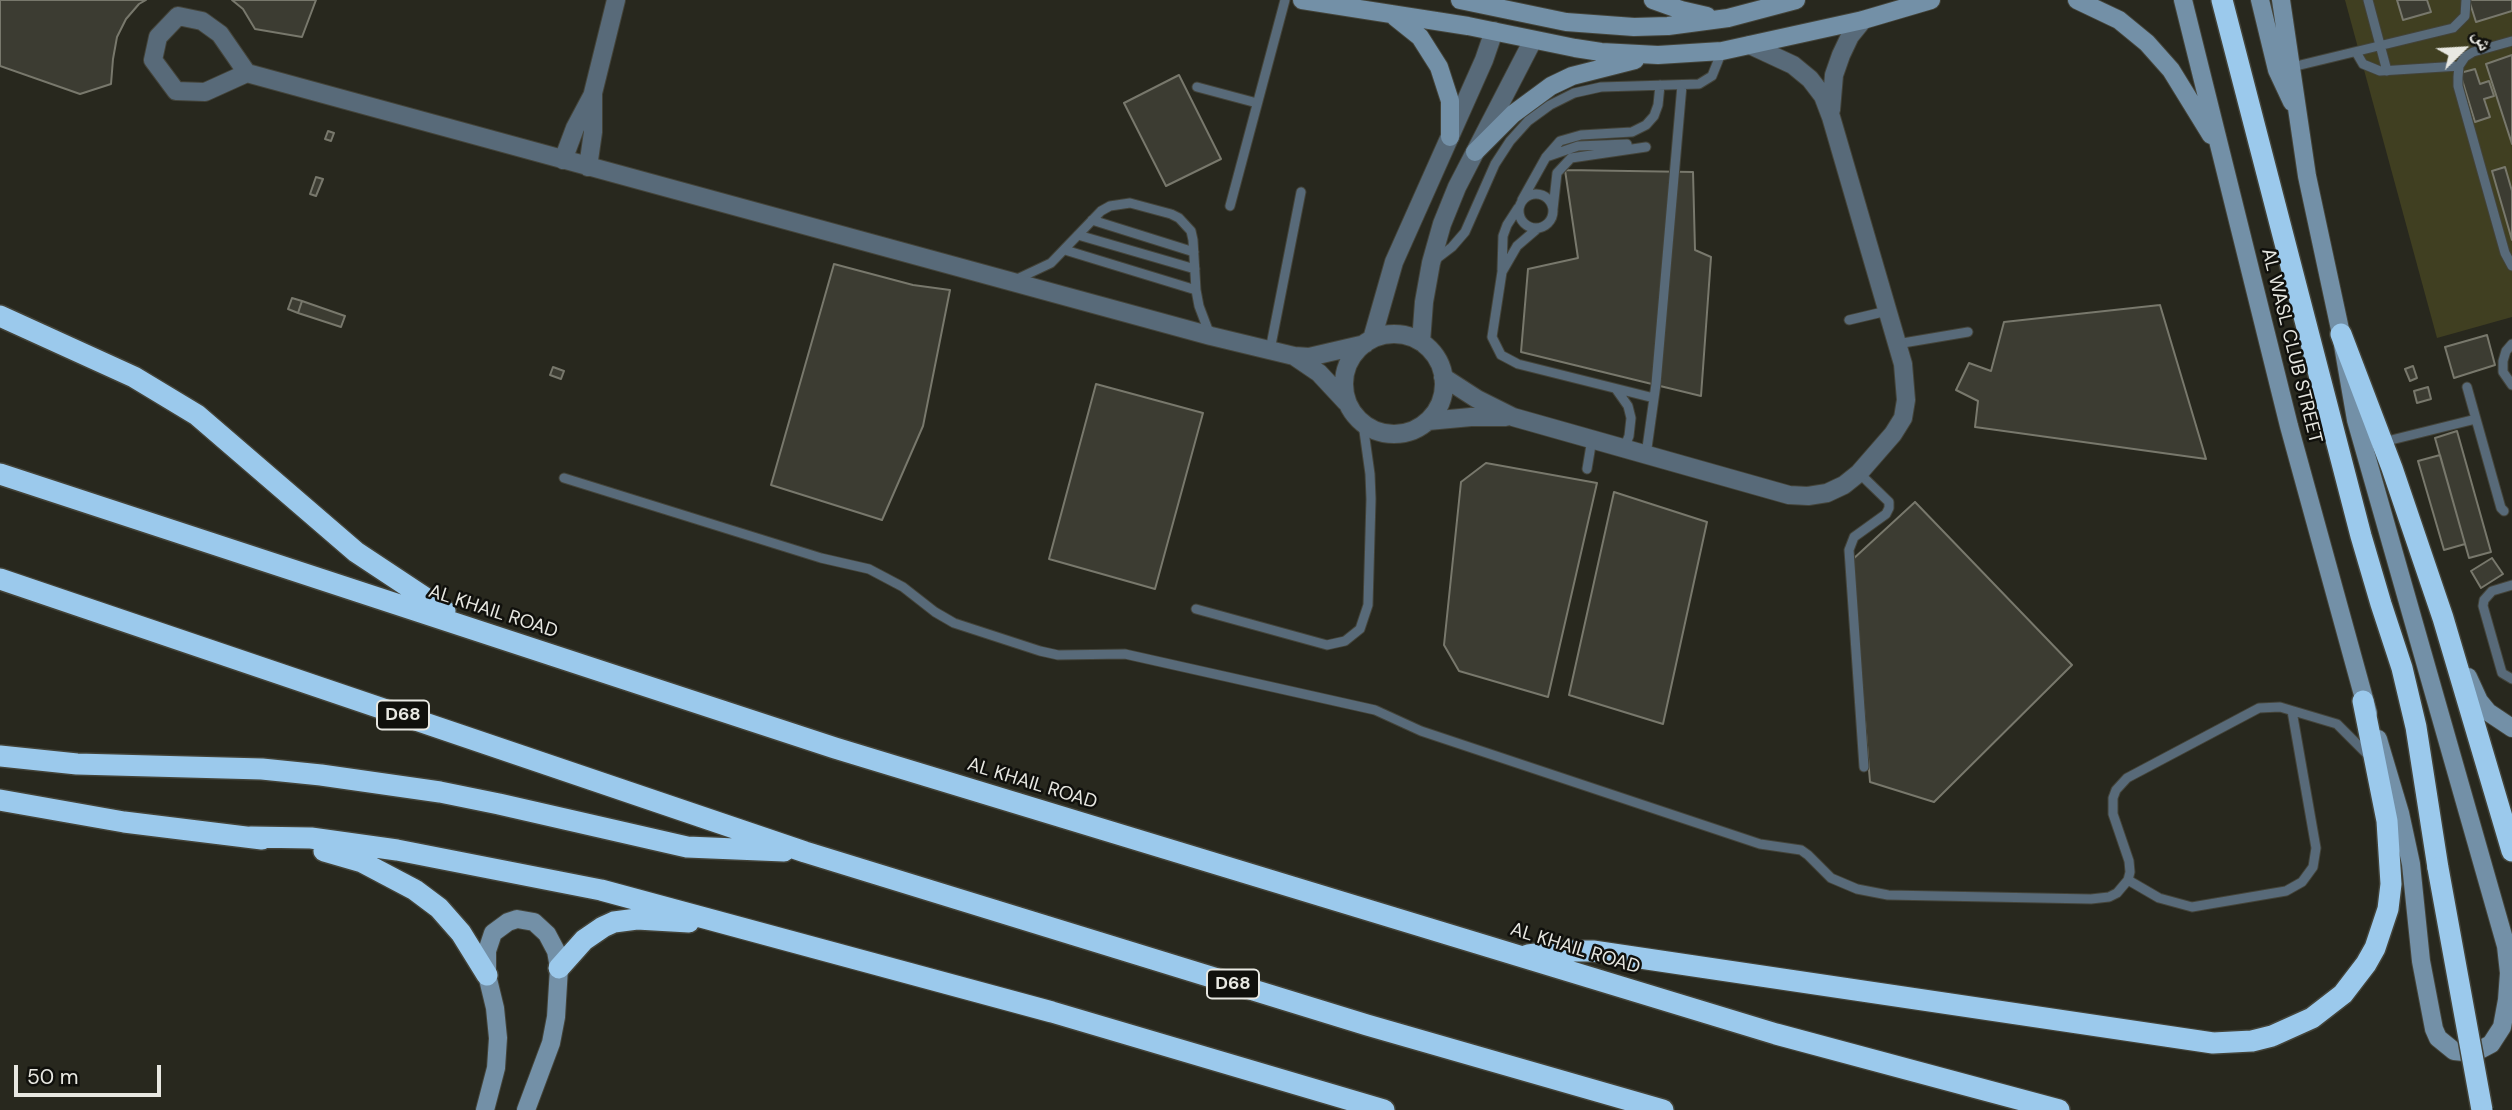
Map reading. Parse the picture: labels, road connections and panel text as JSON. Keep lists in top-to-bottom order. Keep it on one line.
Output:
{"streets":{"highway":["AL KHAIL ROAD","D68"],"street":["AL WASL CLUB STREET"]},"scale_bar":"50 m","north":"top right"}
